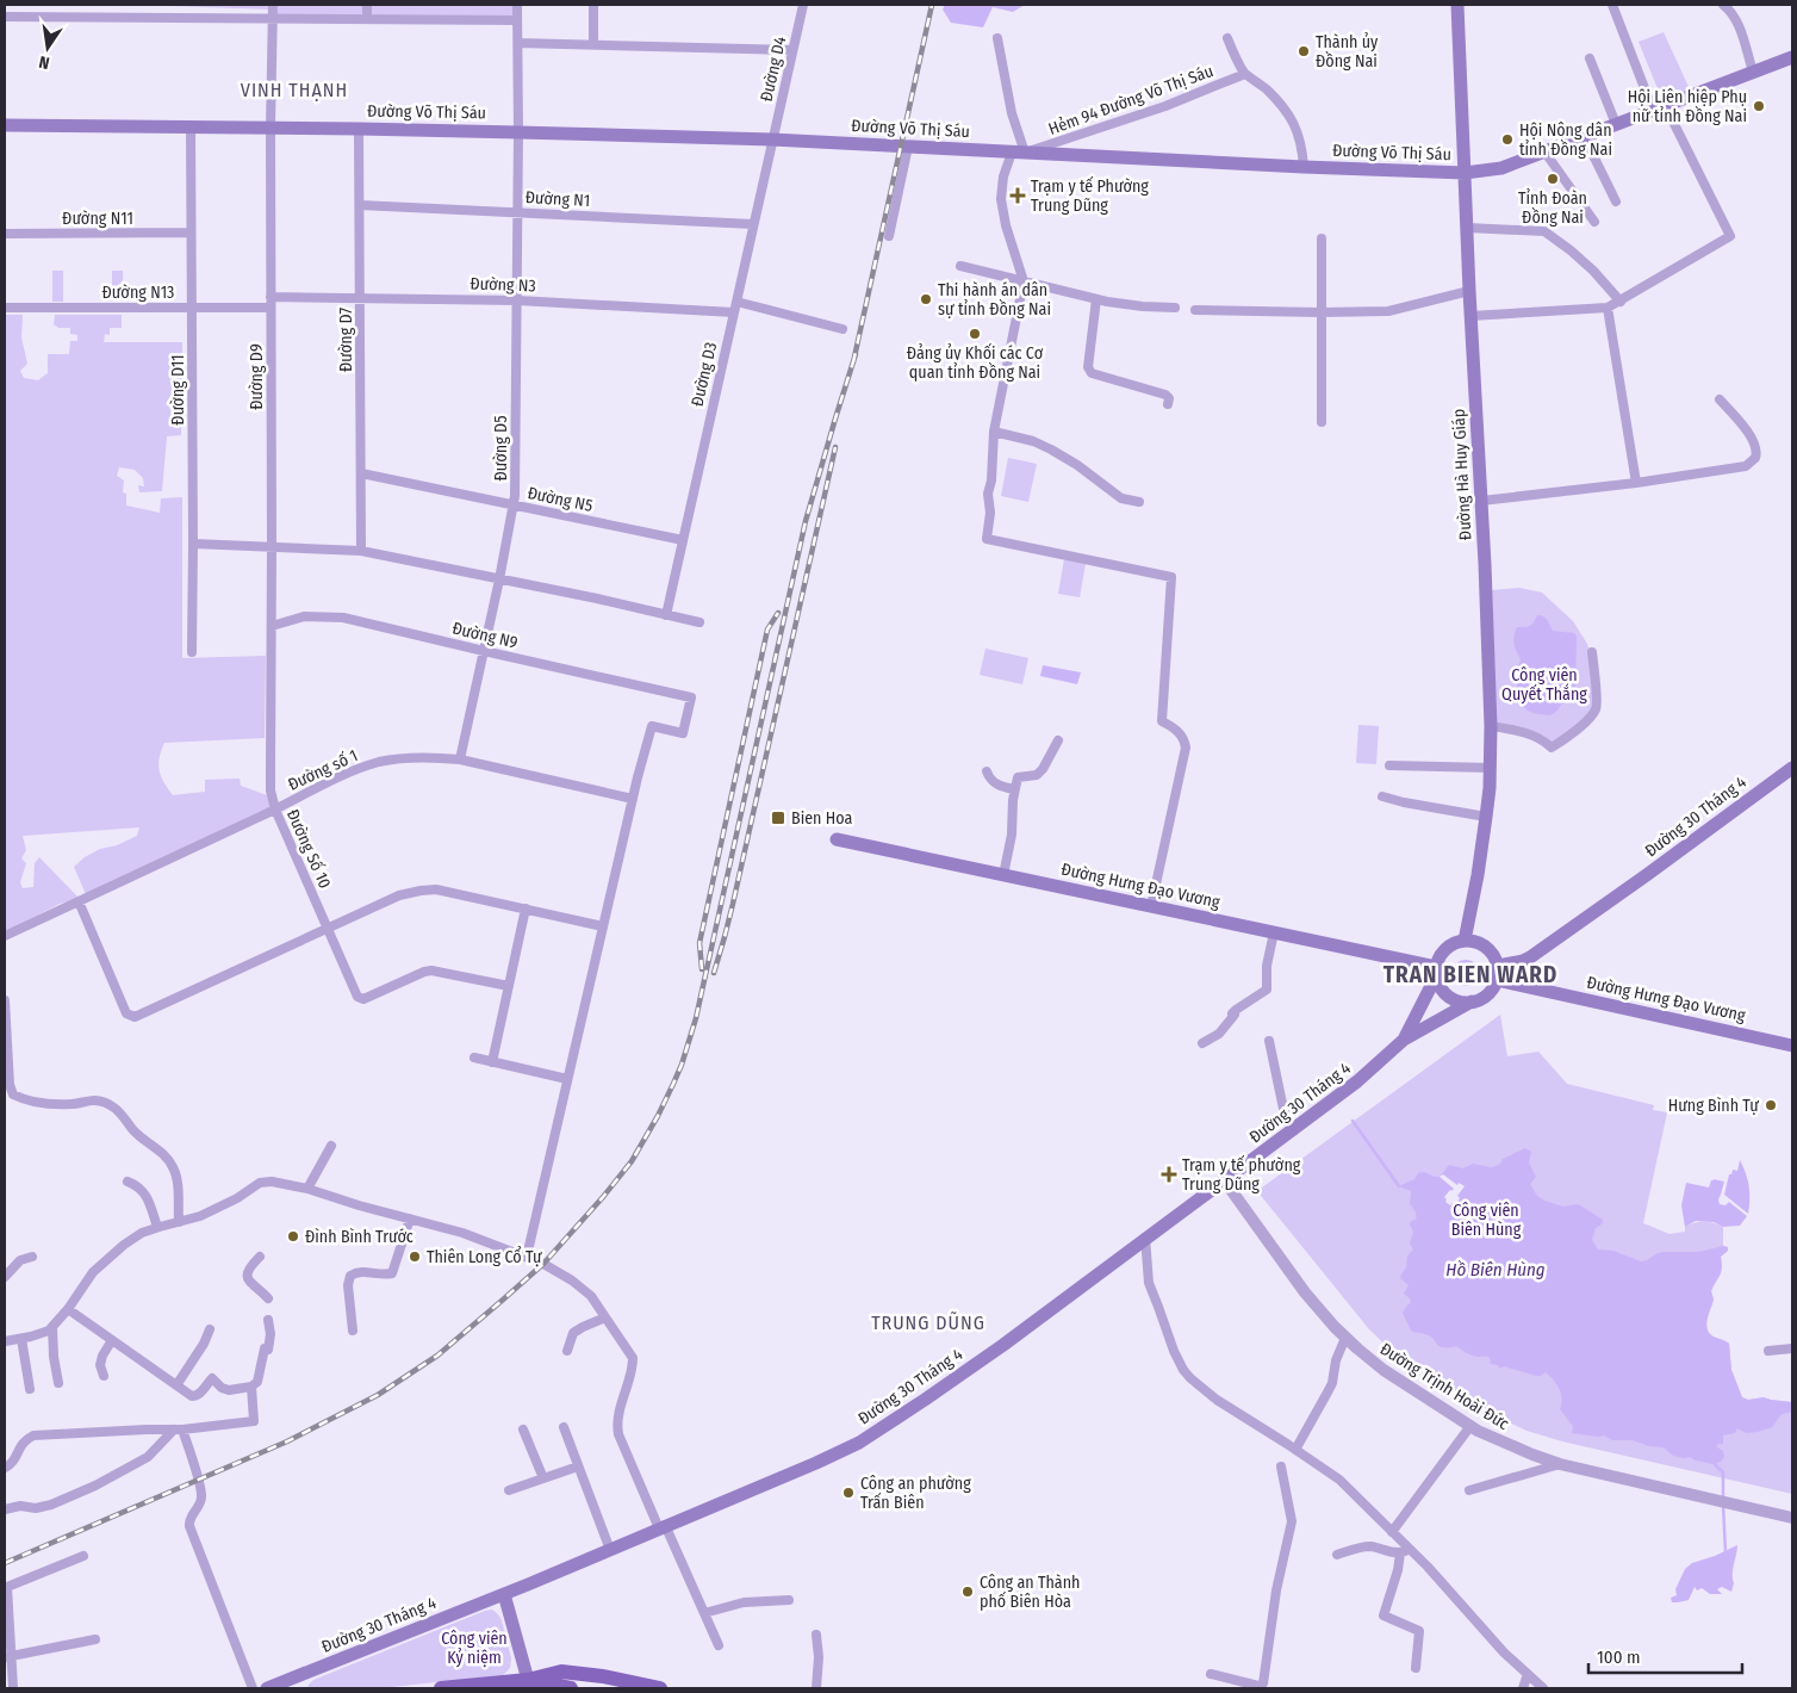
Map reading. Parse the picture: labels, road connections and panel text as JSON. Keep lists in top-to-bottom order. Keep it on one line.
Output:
{"streets":{"main road":["Đường Võ Thị Sáu","Đường Hà Huy Giáp","Đường 30 Tháng 4","Đường Hưng Đạo Vương"],"street":["Đường D4","Hẻm 94 Đường Võ Thị Sáu","Đường N1","Đường N11","Đường N3","Đường N13","Đường D7","Đường D3","Đường D9","Đường D11","Đường D5","Đường N5","Đường N9","Đường số 1","Đường Số 10","Đường Trịnh Hoài Đức"]},"crossings":[["Đường D4","Đường Võ Thị Sáu"],["Đường D4","Đường D3"],["Hẻm 94 Đường Võ Thị Sáu","Đường Võ Thị Sáu"],["Đường Võ Thị Sáu","Đường D7"],["Đường Võ Thị Sáu","Đường D3"],["Đường Võ Thị Sáu","Đường D9"],["Đường Võ Thị Sáu","Đường D11"],["Đường Võ Thị Sáu","Đường D5"],["Đường Võ Thị Sáu","Đường Hà Huy Giáp"],["Đường N1","Đường D7"],["Đường N1","Đường D3"],["Đường N1","Đường D5"],["Đường N11","Đường D11"],["Đường N3","Đường N13"],["Đường N3","Đường D7"],["Đường N3","Đường D3"],["Đường N3","Đường D9"],["Đường N3","Đường D5"],["Đường N13","Đường D9"],["Đường N13","Đường D11"],["Đường D7","Đường N5"],["Đường D3","Đường N5"],["Đường D9","Đường N9"],["Đường D9","Đường Số 10"],["Đường D5","Đường N5"],["Đường D5","Đường N9"],["Đường D5","Đường số 1"],["Đường Hà Huy Giáp","Đường 30 Tháng 4"],["Đường Hà Huy Giáp","Đường Hưng Đạo Vương"],["Đường N9","Đường số 1"],["Đường N9","Đường Số 10"],["Đường số 1","Đường Số 10"],["Đường 30 Tháng 4","Đường Hưng Đạo Vương"],["Đường 30 Tháng 4","Đường Trịnh Hoài Đức"]],"districts":["VINH THẠNH","TRAN BIEN WARD","TRUNG DŨNG"],"water":["Hồ Biên Hùng"],"parks":["Công viên Quyết Thắng","Công viên Biên Hùng","Công viên Kỷ niệm"],"places":{"other":["Thành ủy Đồng Nai","Hội Liên hiệp Phụ nữ tỉnh Đồng Nai","Hội Nông dân tỉnh Đồng Nai","Tỉnh Đoàn Đồng Nai","Thi hành án dân sự tỉnh Đồng Nai","Đảng ủy Khối các Cơ quan tỉnh Đồng Nai","Hưng Bình Tự","Đình Bình Trước","Thiên Long Cổ Tự","Công an phường Trấn Biên","Công an Thành phố Biên Hòa"],"health":["Trạm y tế Phường Trung Dũng","Trạm y tế phường Trung Dũng"],"transit":["Bien Hoa"]},"scale_bar":"100 m","north":"bottom"}
